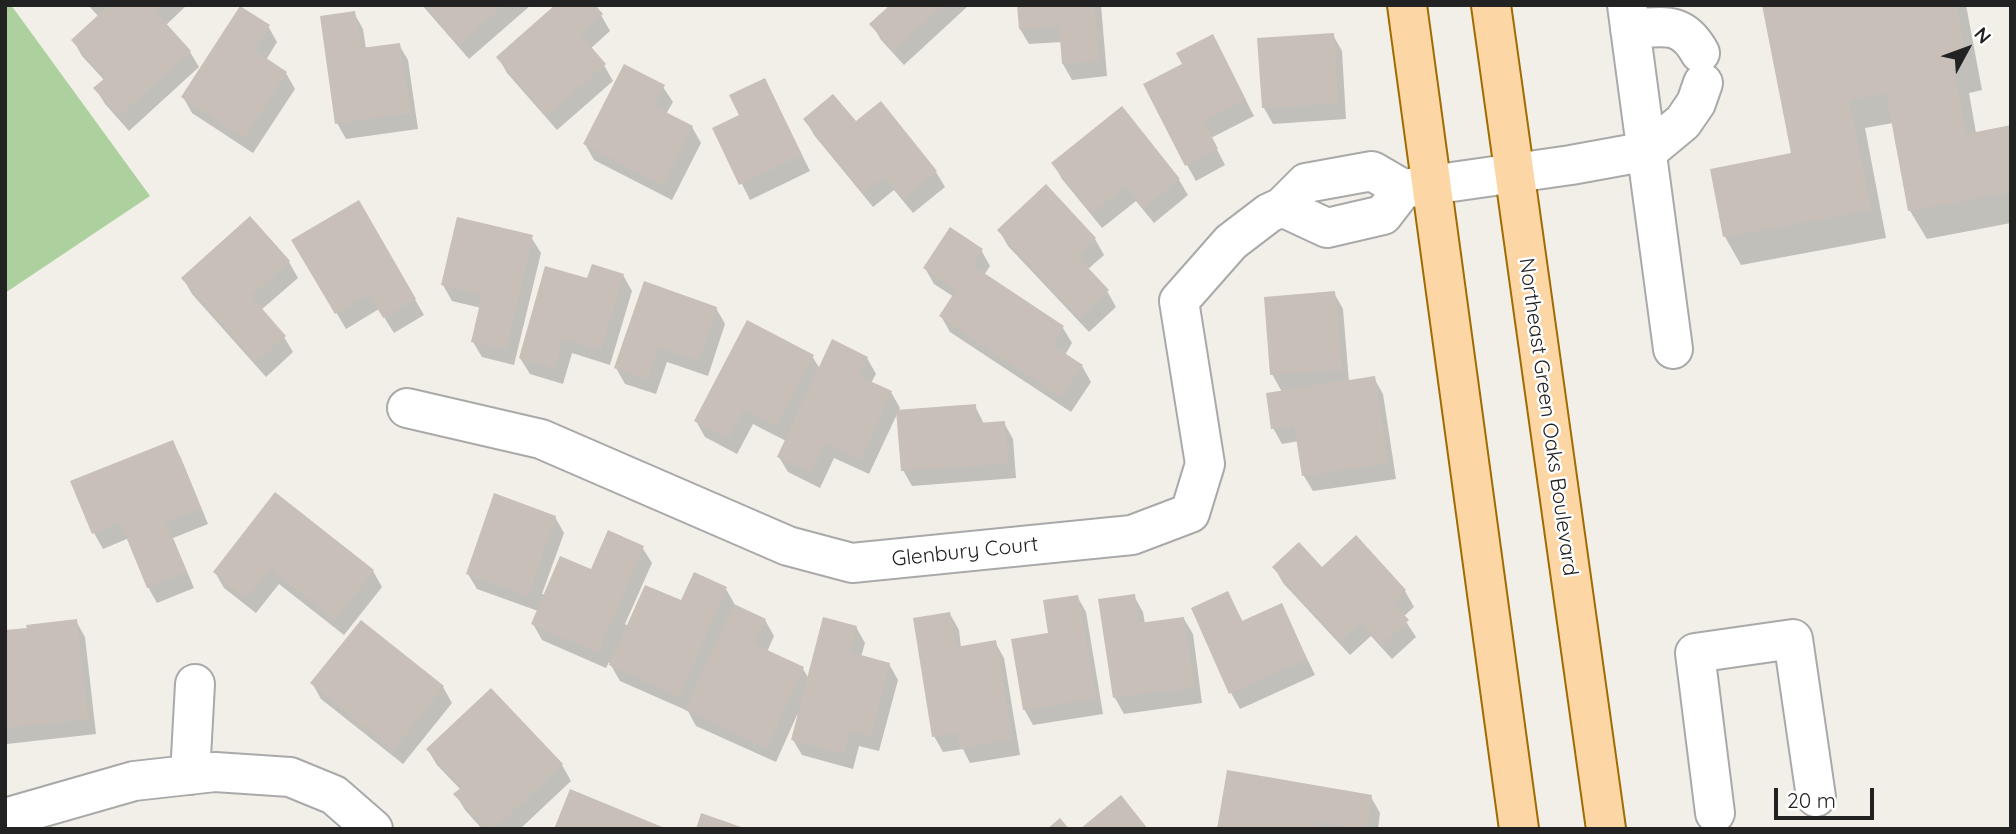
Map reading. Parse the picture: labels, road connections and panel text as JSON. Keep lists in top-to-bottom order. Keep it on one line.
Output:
{"streets":{"main road":["Northeast Green Oaks Boulevard"],"street":["Glenbury Court"]},"scale_bar":"20 m","north":"top right"}
